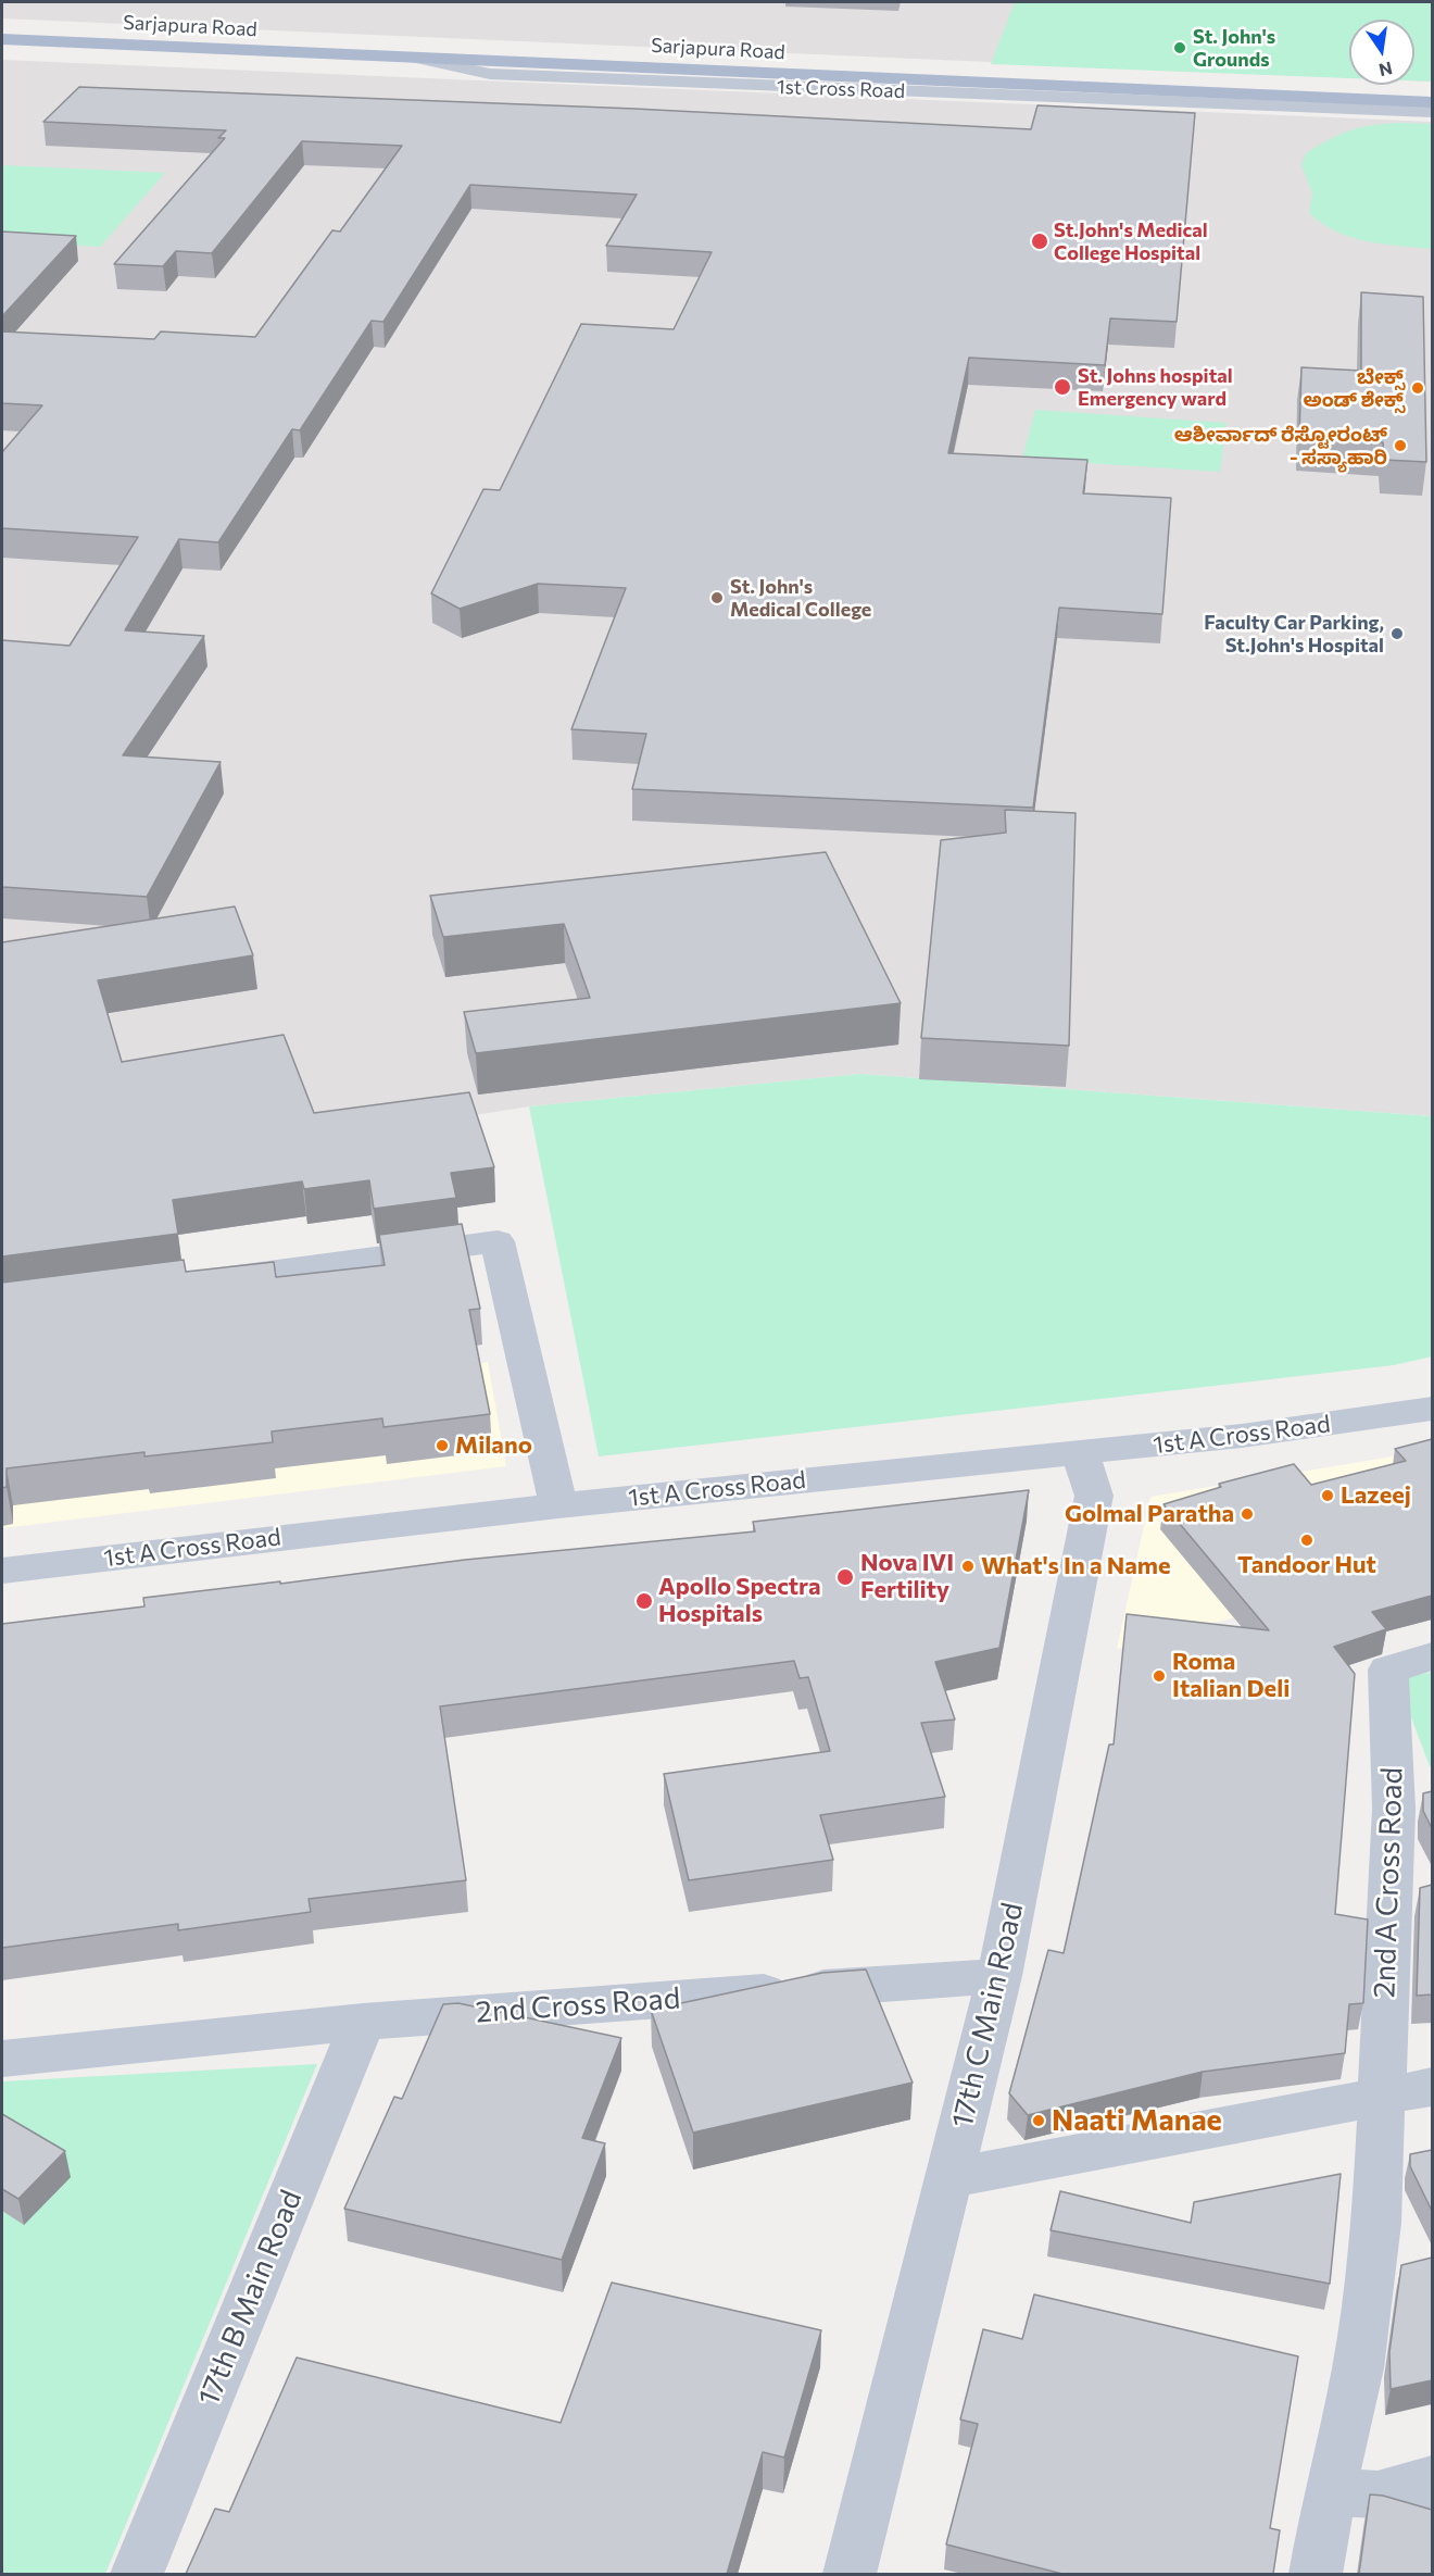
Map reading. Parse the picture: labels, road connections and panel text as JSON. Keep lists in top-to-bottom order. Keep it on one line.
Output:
{"streets":{"main road":["Sarjapura Road"],"street":["1st Cross Road","1st A Cross Road","2nd A Cross Road","2nd Cross Road","17th C Main Road","17th B Main Road"]},"crossings":[["Sarjapura Road","1st Cross Road"],["1st A Cross Road","17th C Main Road"],["2nd Cross Road","17th C Main Road"],["2nd Cross Road","17th B Main Road"]],"places":["St. John's Grounds","St.John's Medical College Hospital","St. Johns hospital Emergency ward","ಬೇಕ್ಸ್ ಅಂಡ್ ಶೇಕ್ಸ್","ಆಶೀರ್ವಾದ್ ರೆಸ್ಟೋರಂಟ್ - ಸಸ್ಯಾಹಾರಿ","St. John's Medical College","Faculty Car Parking, St.John's Hospital","Milano","Lazeej","Golmal Paratha","Tandoor Hut","What's In a Name","Nova IVI Fertility","Apollo Spectra Hospitals","Roma Italian Deli","Naati Manae"],"north":"bottom"}
